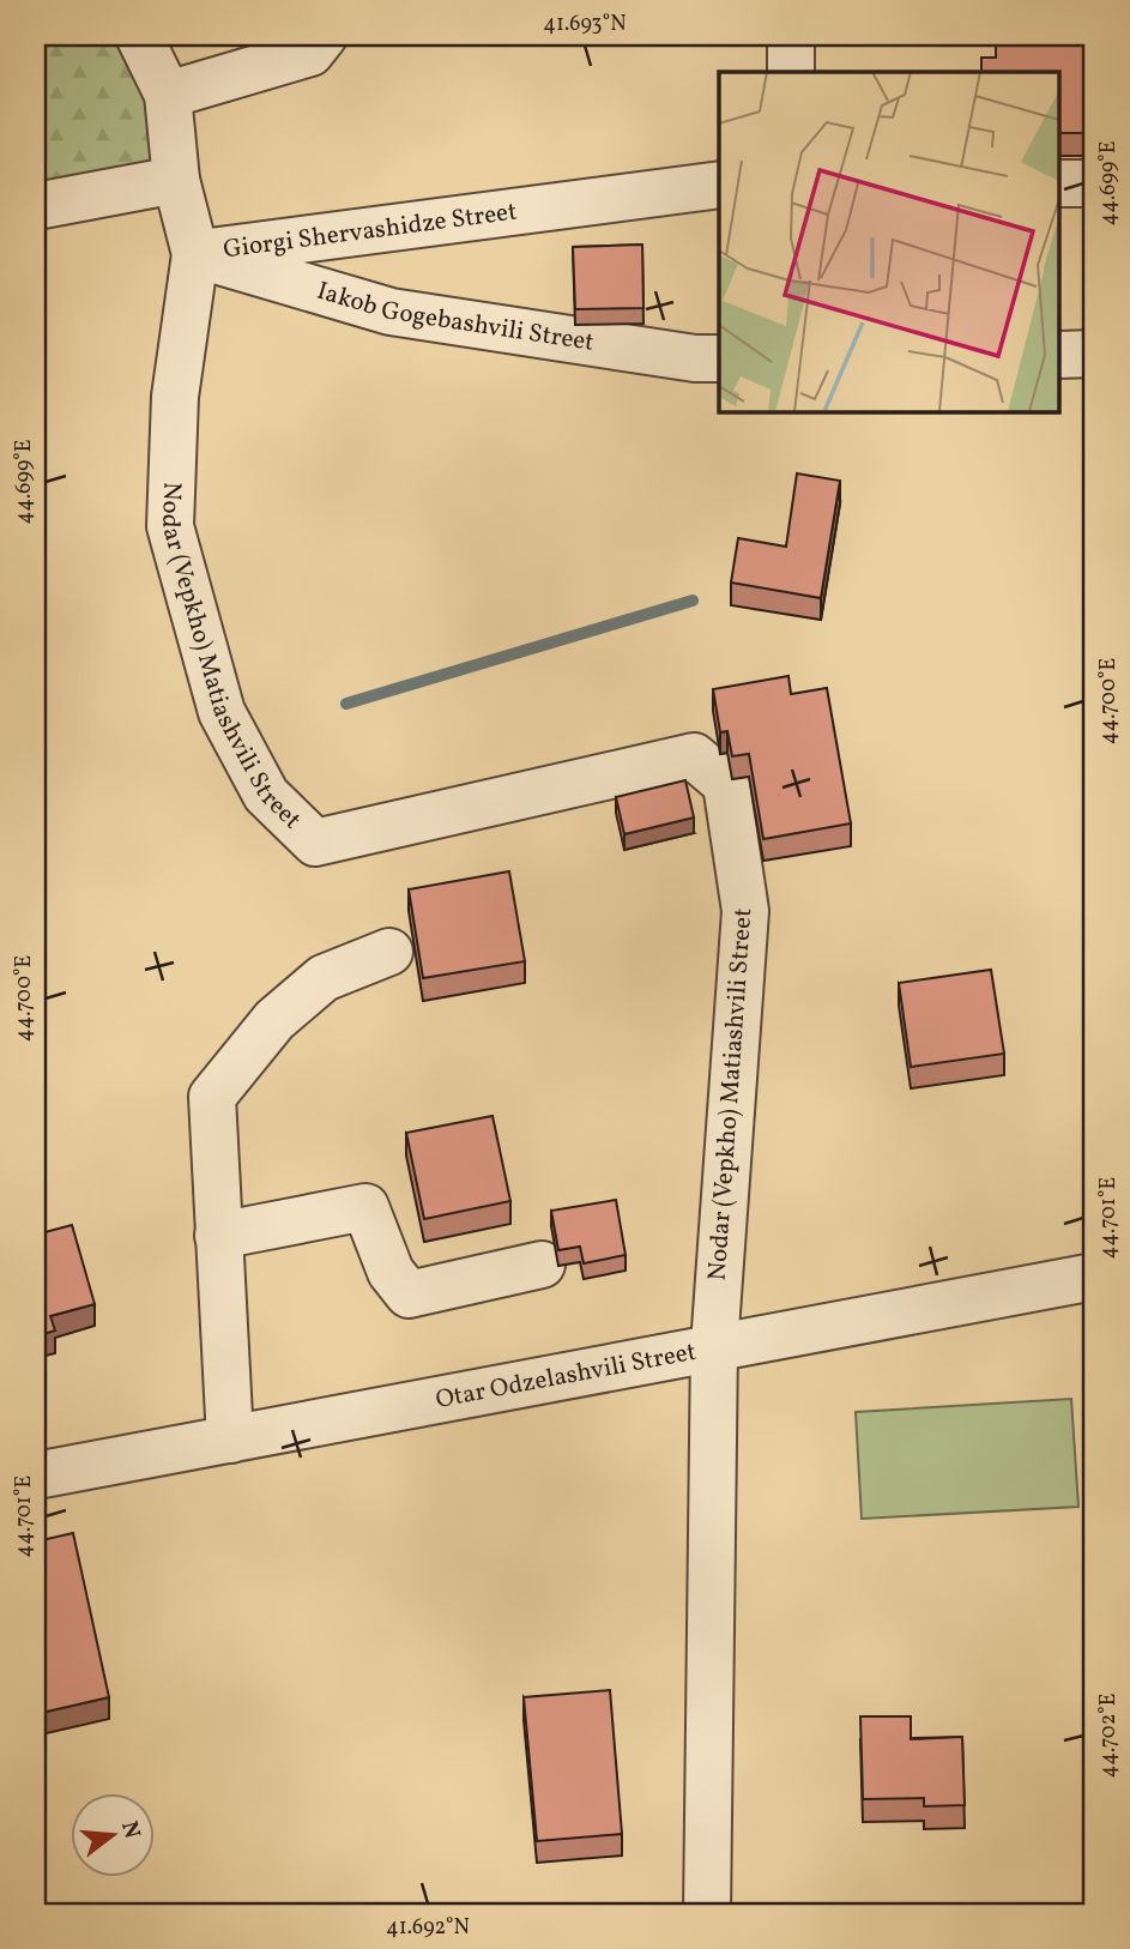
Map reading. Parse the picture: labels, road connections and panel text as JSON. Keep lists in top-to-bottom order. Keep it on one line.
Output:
{"streets":{"street":["Giorgi Shervashidze Street","Iakob Gogebashvili Street","Nodar (Vepkho) Matiashvili Street","Otar Odzelashvili Street"]},"crossings":[["Giorgi Shervashidze Street","Iakob Gogebashvili Street"],["Giorgi Shervashidze Street","Nodar (Vepkho) Matiashvili Street"],["Iakob Gogebashvili Street","Nodar (Vepkho) Matiashvili Street"],["Nodar (Vepkho) Matiashvili Street","Otar Odzelashvili Street"]],"north":"right","coordinates":["41.693°N","44.699°E","44.700°E","44.701°E","44.702°E","41.692°N"]}
